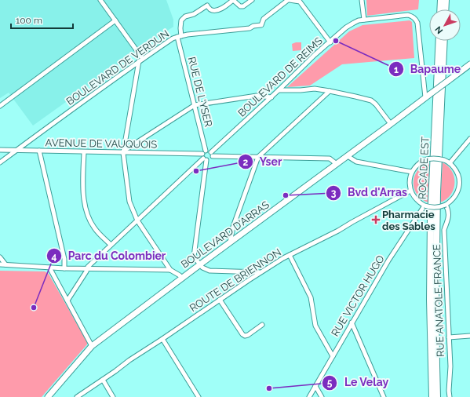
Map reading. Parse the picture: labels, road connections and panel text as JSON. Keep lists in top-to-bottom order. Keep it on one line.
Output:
{"streets":{"highway":["ROCADE EST"],"main road":["BOULEVARD D'ARRAS"],"street":["BOULEVARD DE VERDUN","BOULEVARD DE REIMS","RUE DE L'YSER","AVENUE DE VAUQUOIS","ROUTE DE BRIENNON","RUE VICTOR HUGO","RUE ANATOLE FRANCE"]},"crossings":[["BOULEVARD DE VERDUN","BOULEVARD DE REIMS"],["BOULEVARD DE VERDUN","RUE DE L'YSER"],["BOULEVARD DE VERDUN","AVENUE DE VAUQUOIS"],["BOULEVARD DE REIMS","RUE DE L'YSER"],["BOULEVARD DE REIMS","AVENUE DE VAUQUOIS"],["BOULEVARD DE REIMS","BOULEVARD D'ARRAS"],["RUE DE L'YSER","AVENUE DE VAUQUOIS"],["ROUTE DE BRIENNON","RUE VICTOR HUGO"],["ROUTE DE BRIENNON","RUE ANATOLE FRANCE"],["RUE VICTOR HUGO","RUE ANATOLE FRANCE"]],"places":{"other":["Bapaume","Yser","Bvd d'Arras","Parc du Colombier","Le Velay"],"health":["Pharmacie des Sables"]},"scale_bar":"100 m","north":"bottom left"}
